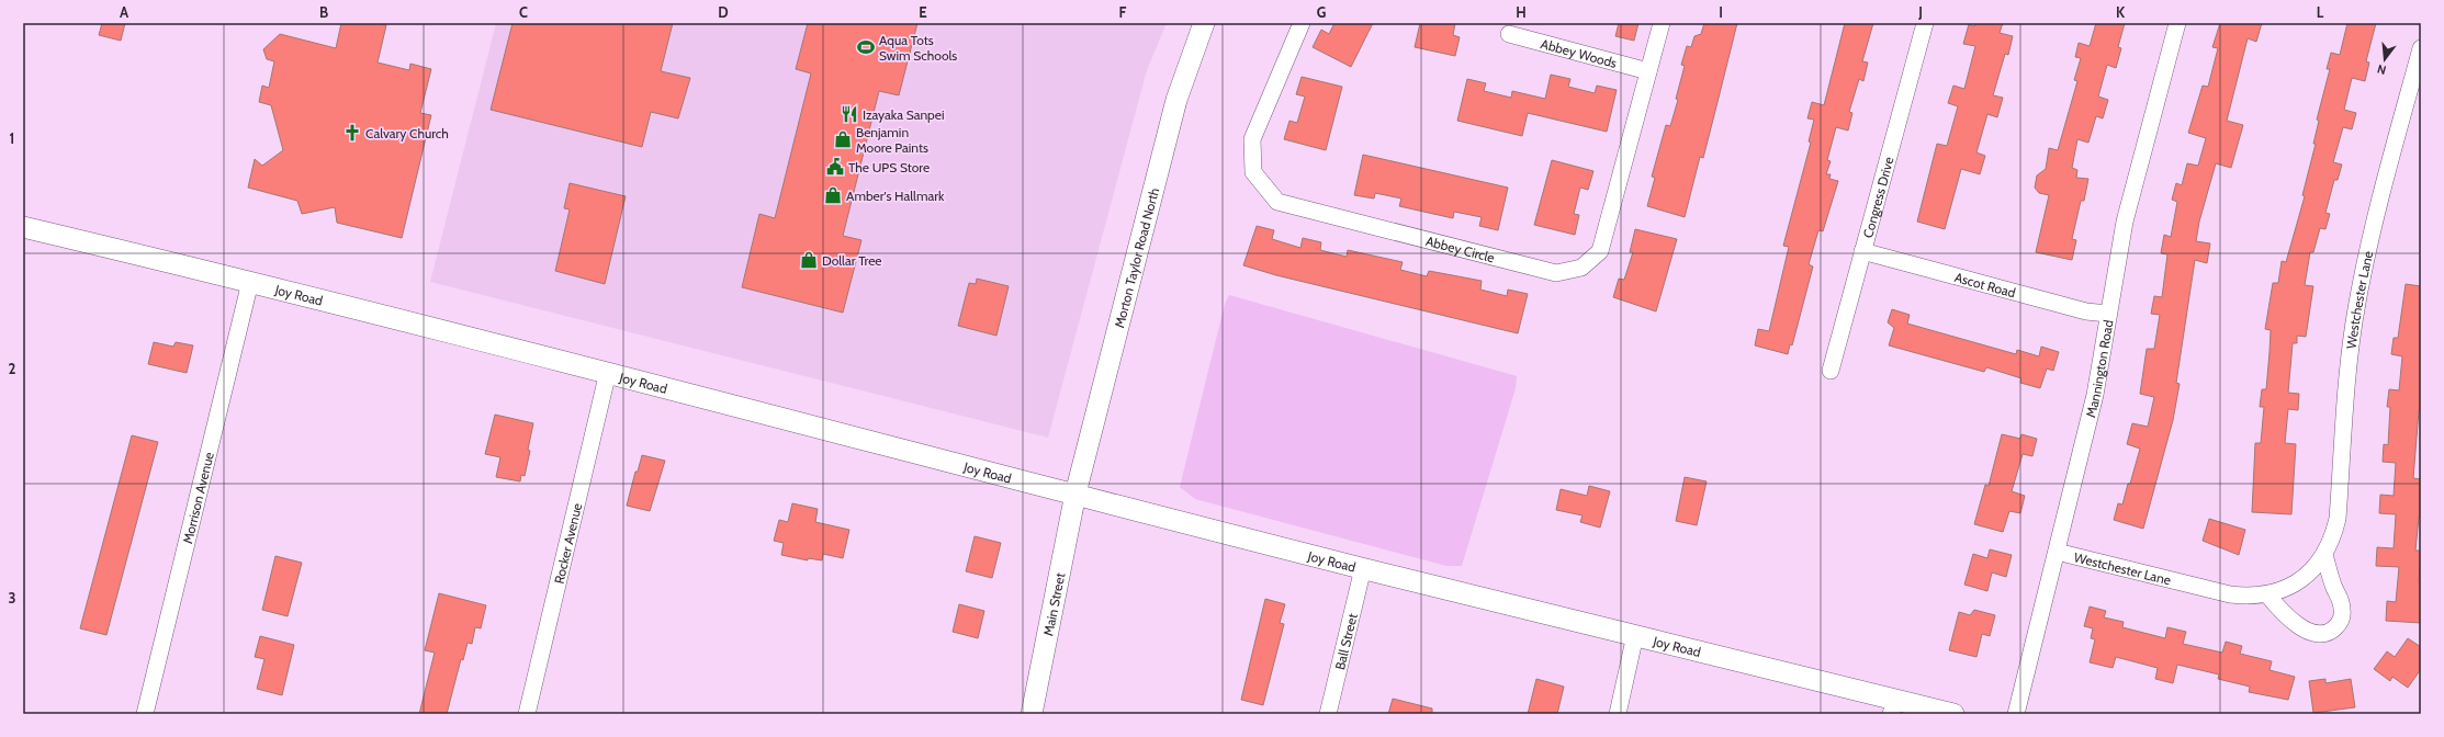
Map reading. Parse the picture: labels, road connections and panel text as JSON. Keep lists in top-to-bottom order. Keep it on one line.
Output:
{"streets":{"street":["Abbey Woods","Congress Drive","Abbey Circle","Morton Taylor Road North","Ascot Road","Joy Road","Westchester Lane","Mannington Road","Morrison Avenue","Rocker Avenue","Main Street","Ball Street"]},"crossings":[["Abbey Woods","Abbey Circle"],["Congress Drive","Ascot Road"],["Morton Taylor Road North","Joy Road"],["Morton Taylor Road North","Main Street"],["Ascot Road","Mannington Road"],["Joy Road","Morrison Avenue"],["Joy Road","Rocker Avenue"],["Joy Road","Main Street"],["Joy Road","Ball Street"],["Westchester Lane","Mannington Road"]],"places":{"sports":["Aqua Tots Swim Schools"],"restaurant":["Izayaka Sanpei"],"church":["Calvary Church"],"shop":["Benjamin Moore Paints","Amber's Hallmark","Dollar Tree"],"public building":["The UPS Store"]},"north":"bottom","grid":{"columns":["A","B","C","D","E","F","G","H","I","J","K","L"],"rows":["1","2","3"]}}
